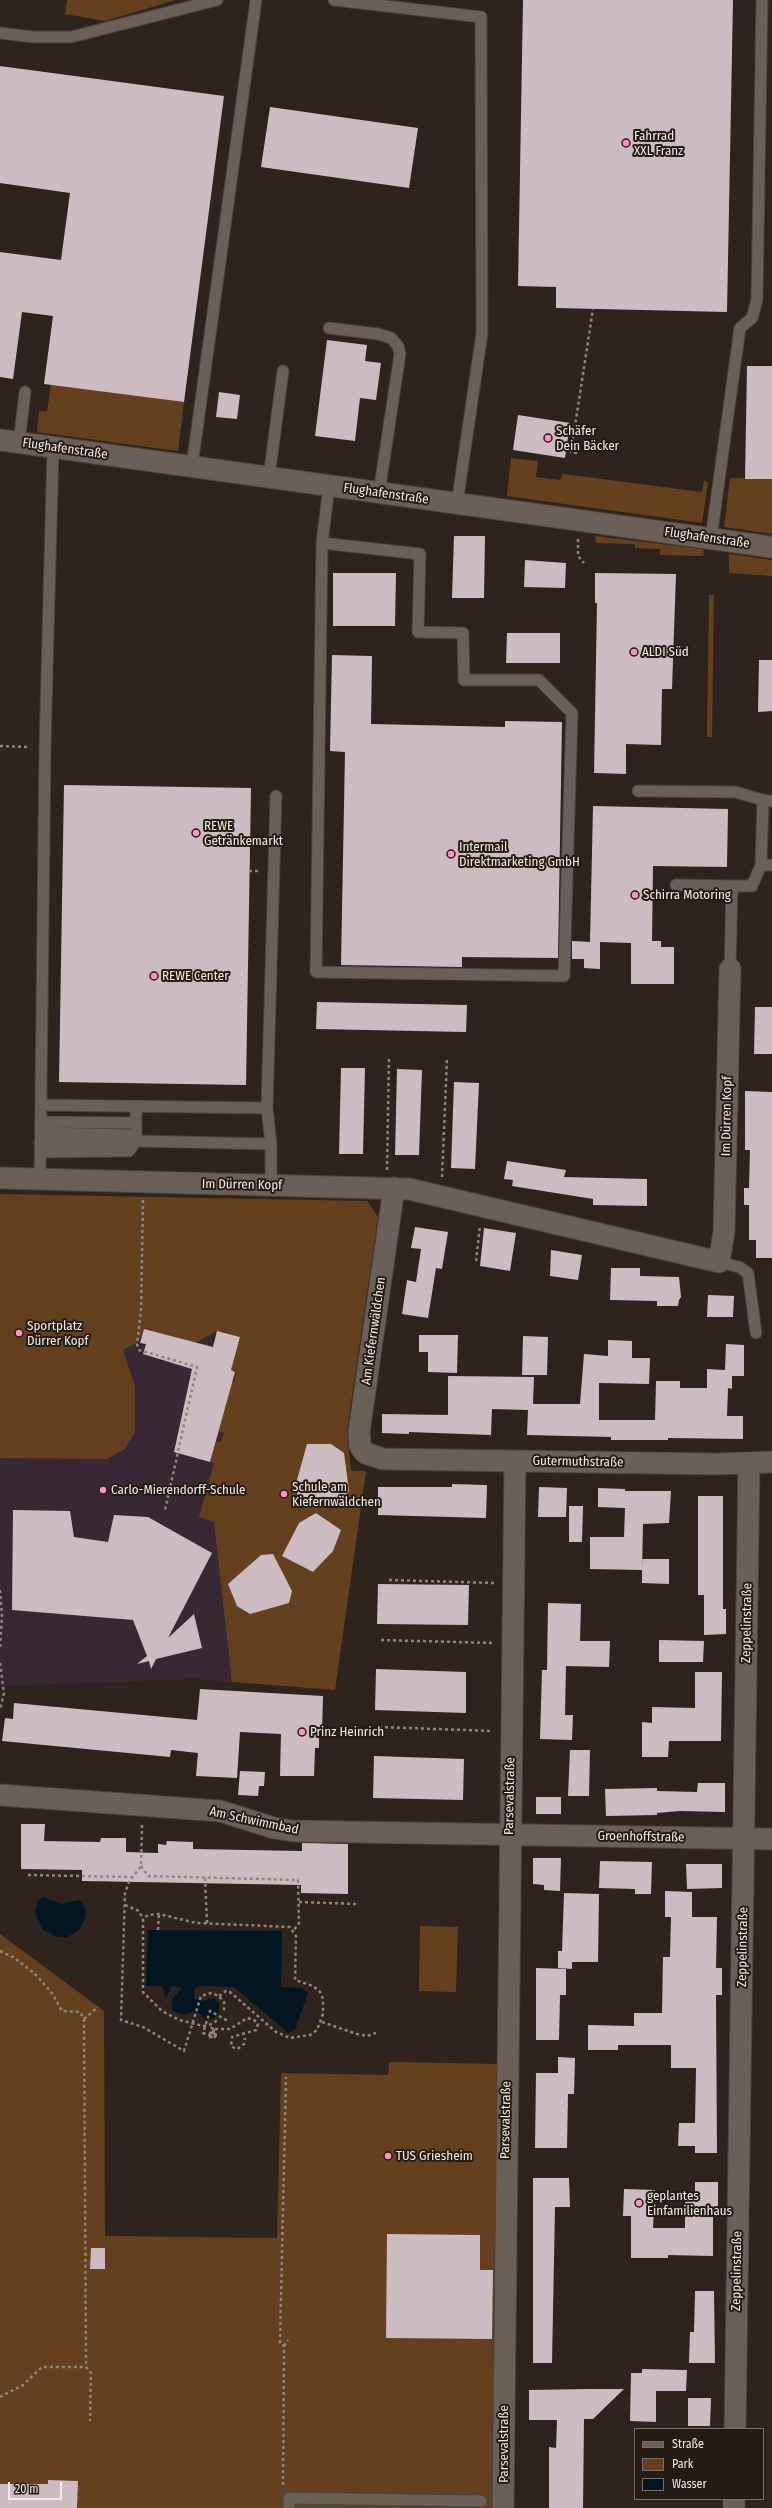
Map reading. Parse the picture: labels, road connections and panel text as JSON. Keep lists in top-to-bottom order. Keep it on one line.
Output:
{"streets":{"street":["Flughafenstraße","Im Dürren Kopf","Am Kiefernwäldchen","Gutermuthstraße","Zeppelinstraße","Parsevalstraße","Am Schwimmbad","Groenhoffstraße"]},"crossings":[["Im Dürren Kopf","Am Kiefernwäldchen"],["Am Kiefernwäldchen","Gutermuthstraße"],["Gutermuthstraße","Zeppelinstraße"],["Gutermuthstraße","Parsevalstraße"],["Zeppelinstraße","Groenhoffstraße"],["Parsevalstraße","Am Schwimmbad"],["Parsevalstraße","Groenhoffstraße"],["Am Schwimmbad","Groenhoffstraße"]],"places":["Fahrrad XXL Franz","Schäfer Dein Bäcker","ALDI Süd","REWE Getränkemarkt","Intermail Direktmarketing GmbH","Schirra Motoring","REWE Center","Sportplatz Dürrer Kopf","Carlo-Mierendorff-Schule","Schule am Kiefernwäldchen","Prinz Heinrich","TUS Griesheim","geplantes Einfamilienhaus"],"legend":["Straße","Park","Wasser"],"scale_bar":"20 m"}
